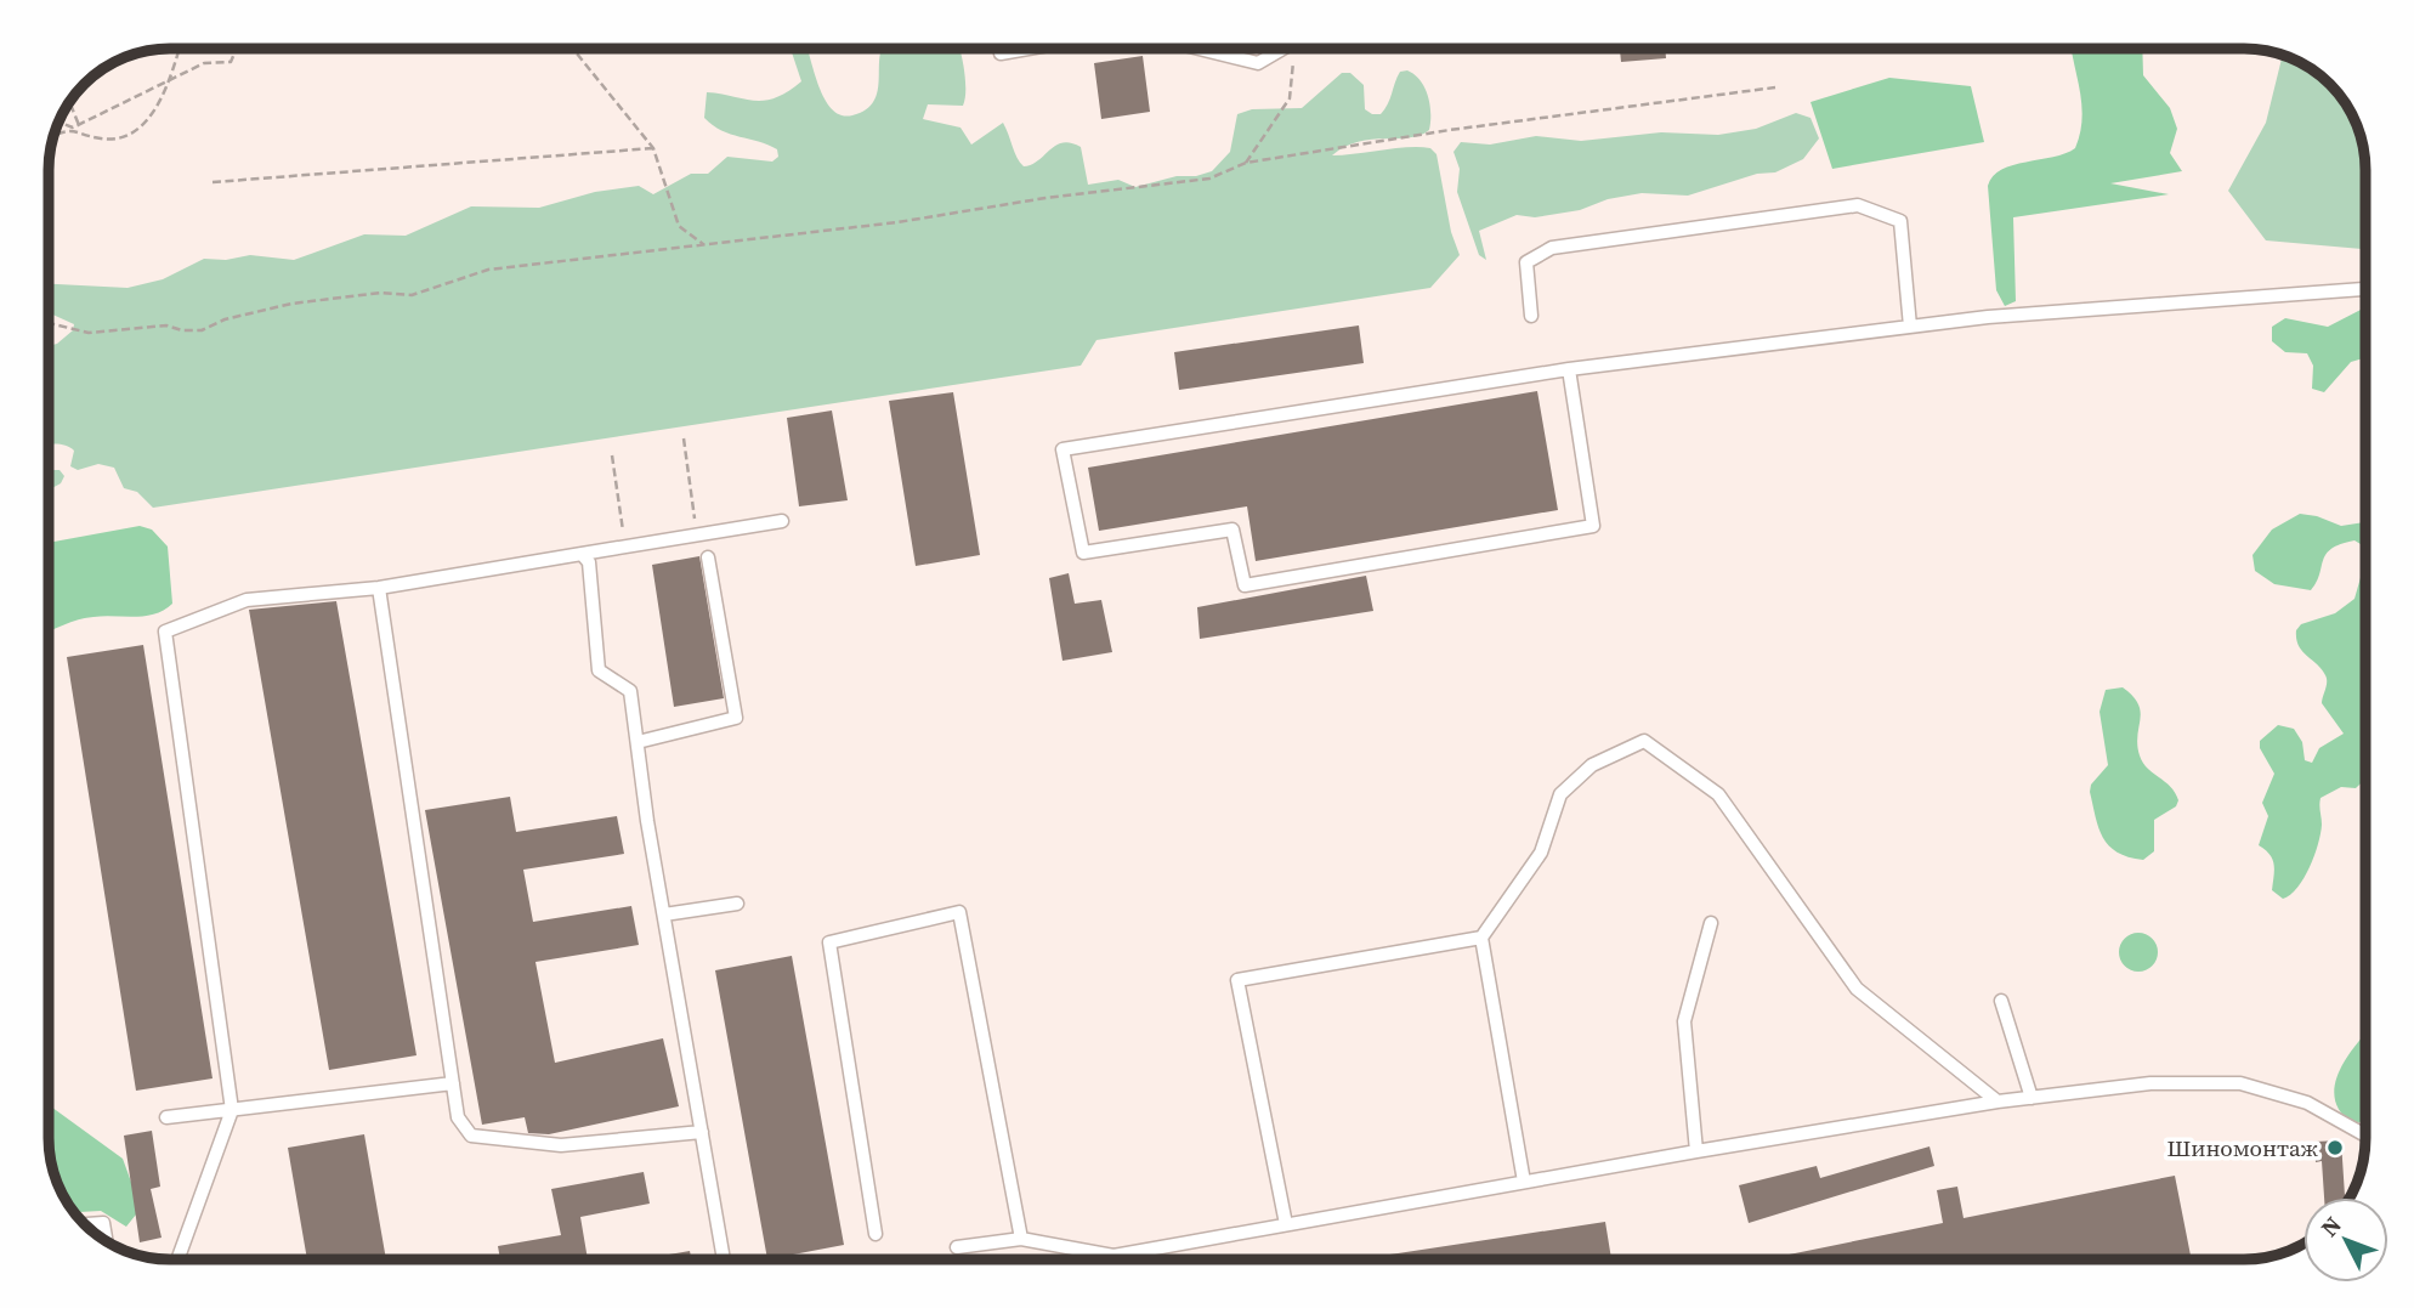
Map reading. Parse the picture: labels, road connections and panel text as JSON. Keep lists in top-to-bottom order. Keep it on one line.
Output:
{"places":["Шиномонтаж"],"north":"top left"}
